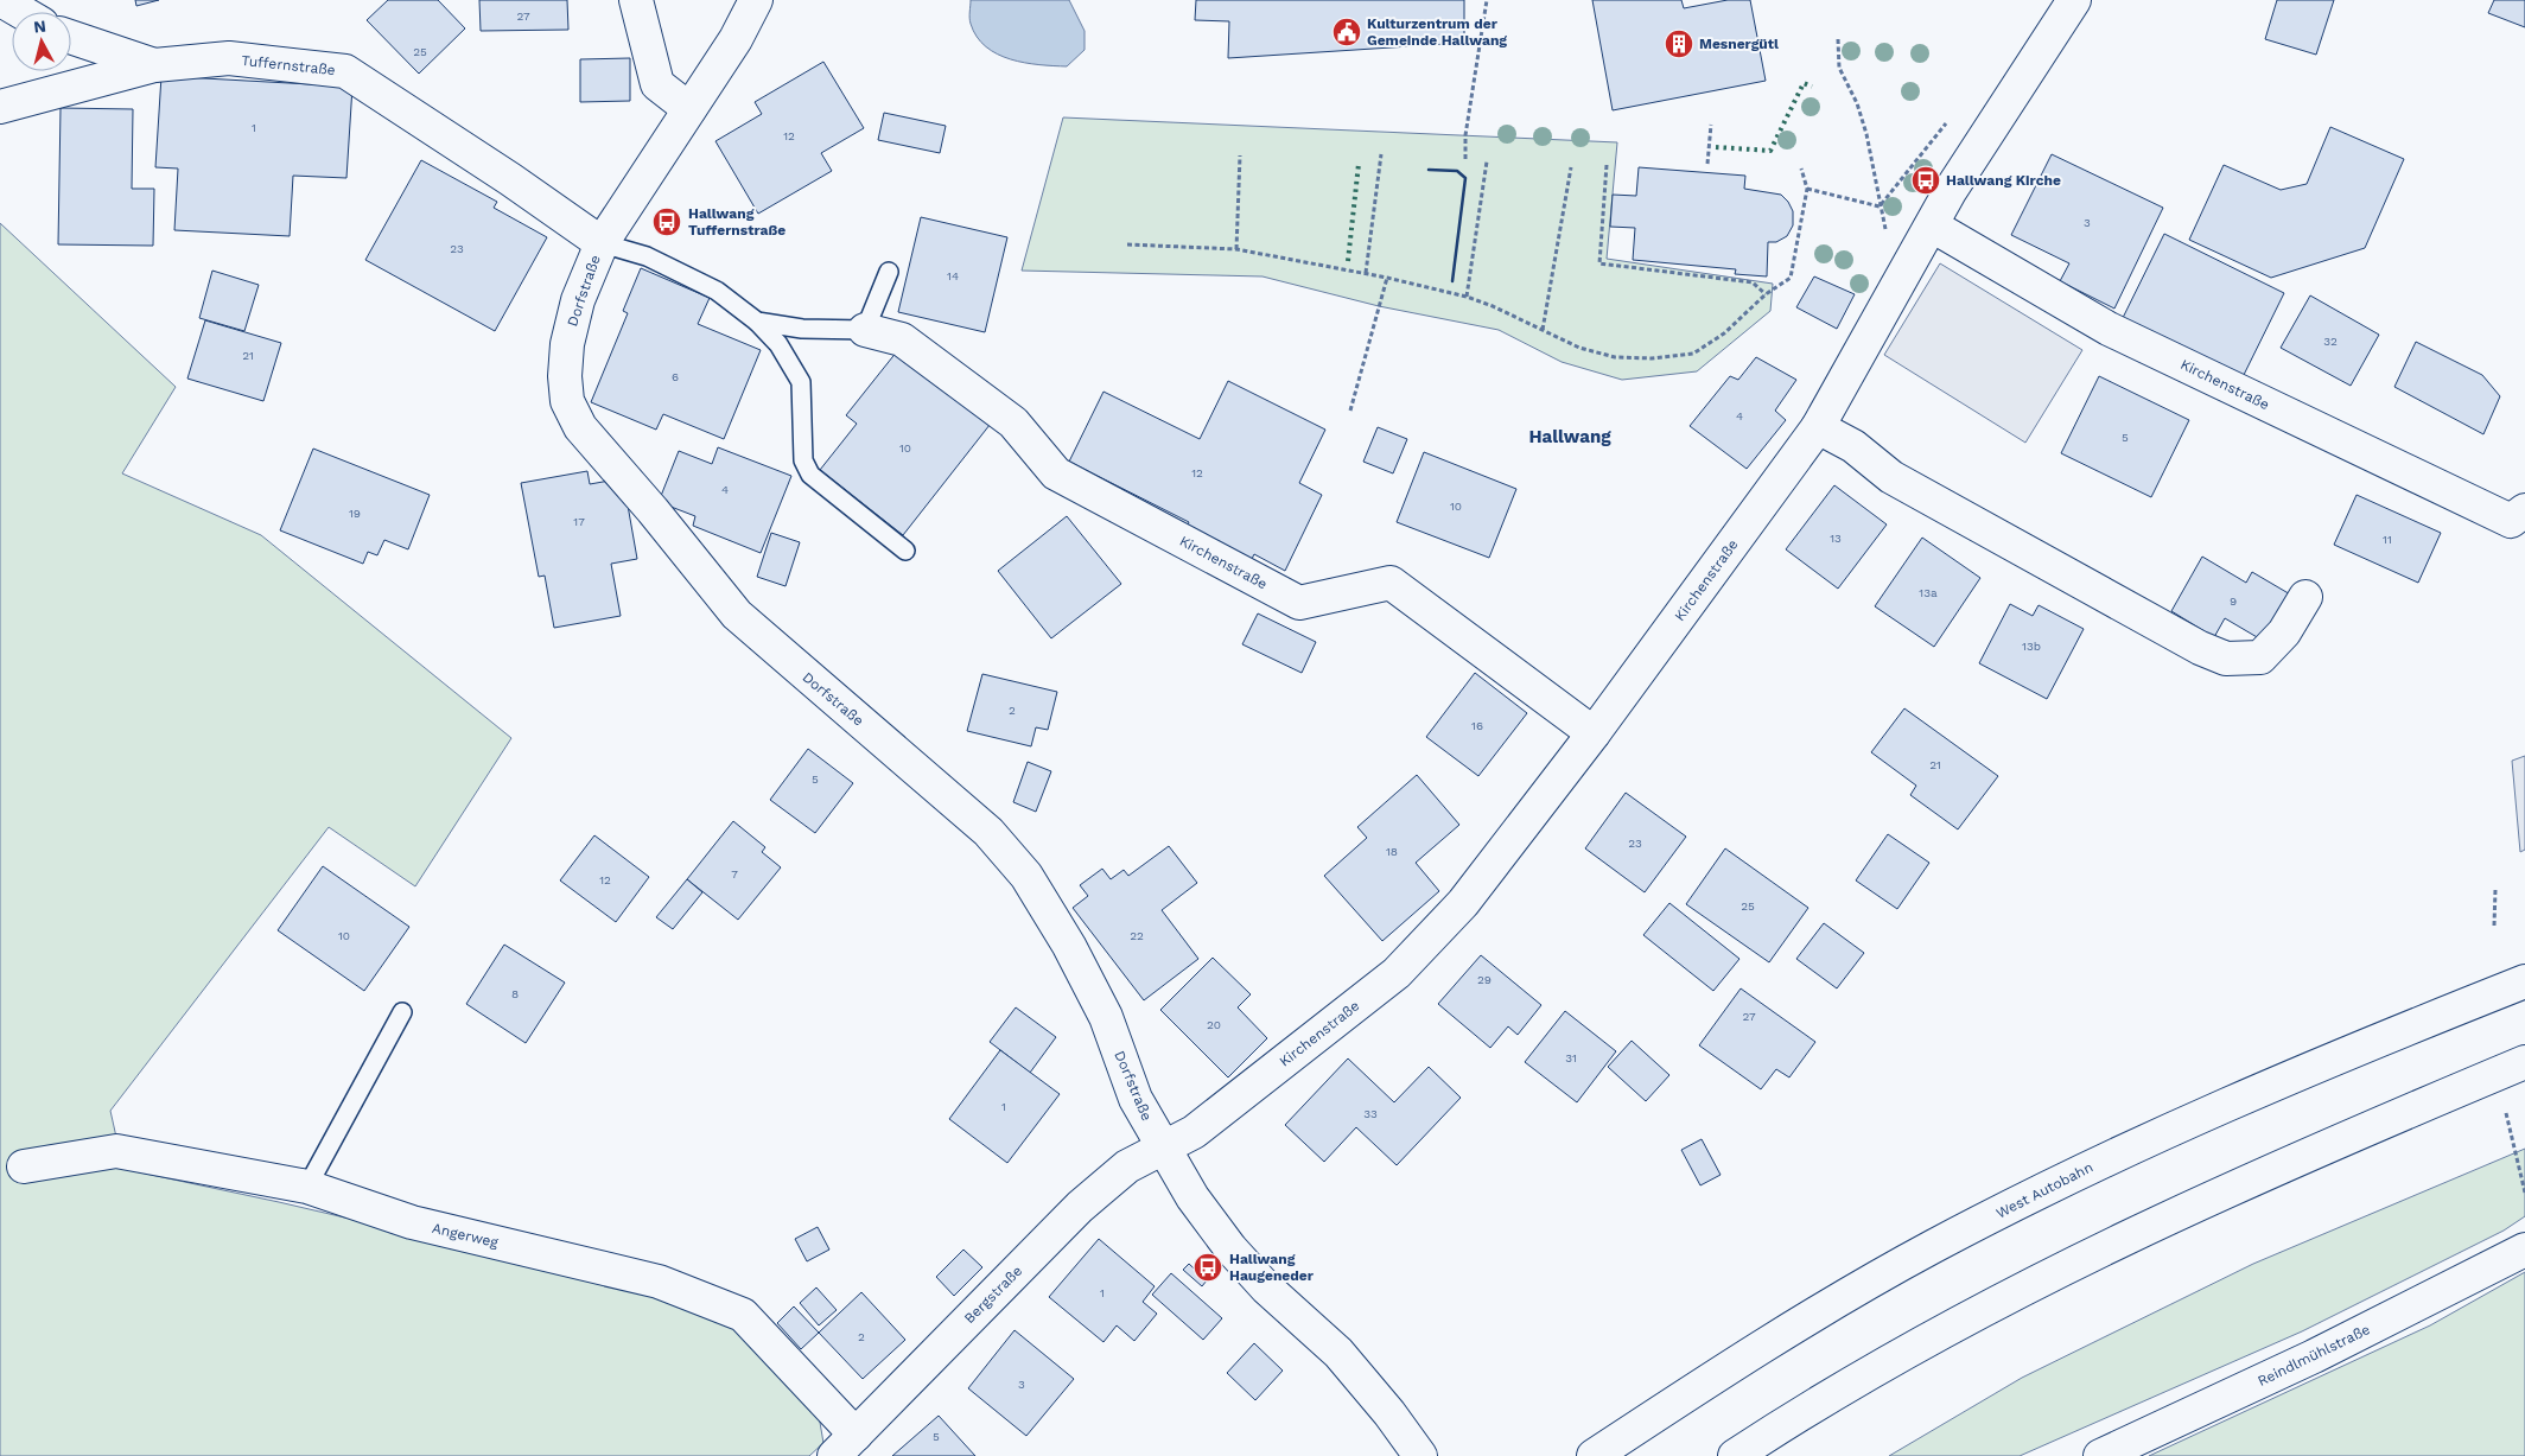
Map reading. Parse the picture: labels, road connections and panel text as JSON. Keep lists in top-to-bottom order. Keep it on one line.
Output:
{"streets":{"main road":["Tuffernstraße","Dorfstraße","Kirchenstraße","West Autobahn","Angerweg","Bergstraße","Reindlmühlstraße"]},"crossings":[["Tuffernstraße","Dorfstraße"],["Dorfstraße","Kirchenstraße"],["Dorfstraße","Bergstraße"],["Kirchenstraße","Bergstraße"],["Angerweg","Bergstraße"]],"districts":["Hallwang"],"places":{"public building":["Kulturzentrum der Gemeinde Hallwang"],"building":["Mesnergütl"],"bus stop":["Hallwang Kirche","Hallwang Tuffernstraße","Hallwang Haugeneder"]},"house_numbers":["27","25","1","12","3","23","14","32","21","6","4","5","10","12","4","10","19","17","13","11","13a","9","13b","2","16","21","5","23","18","7","12","25","10","22","29","8","27","20","31","1","33","1","2","3","5"],"north":"top"}
